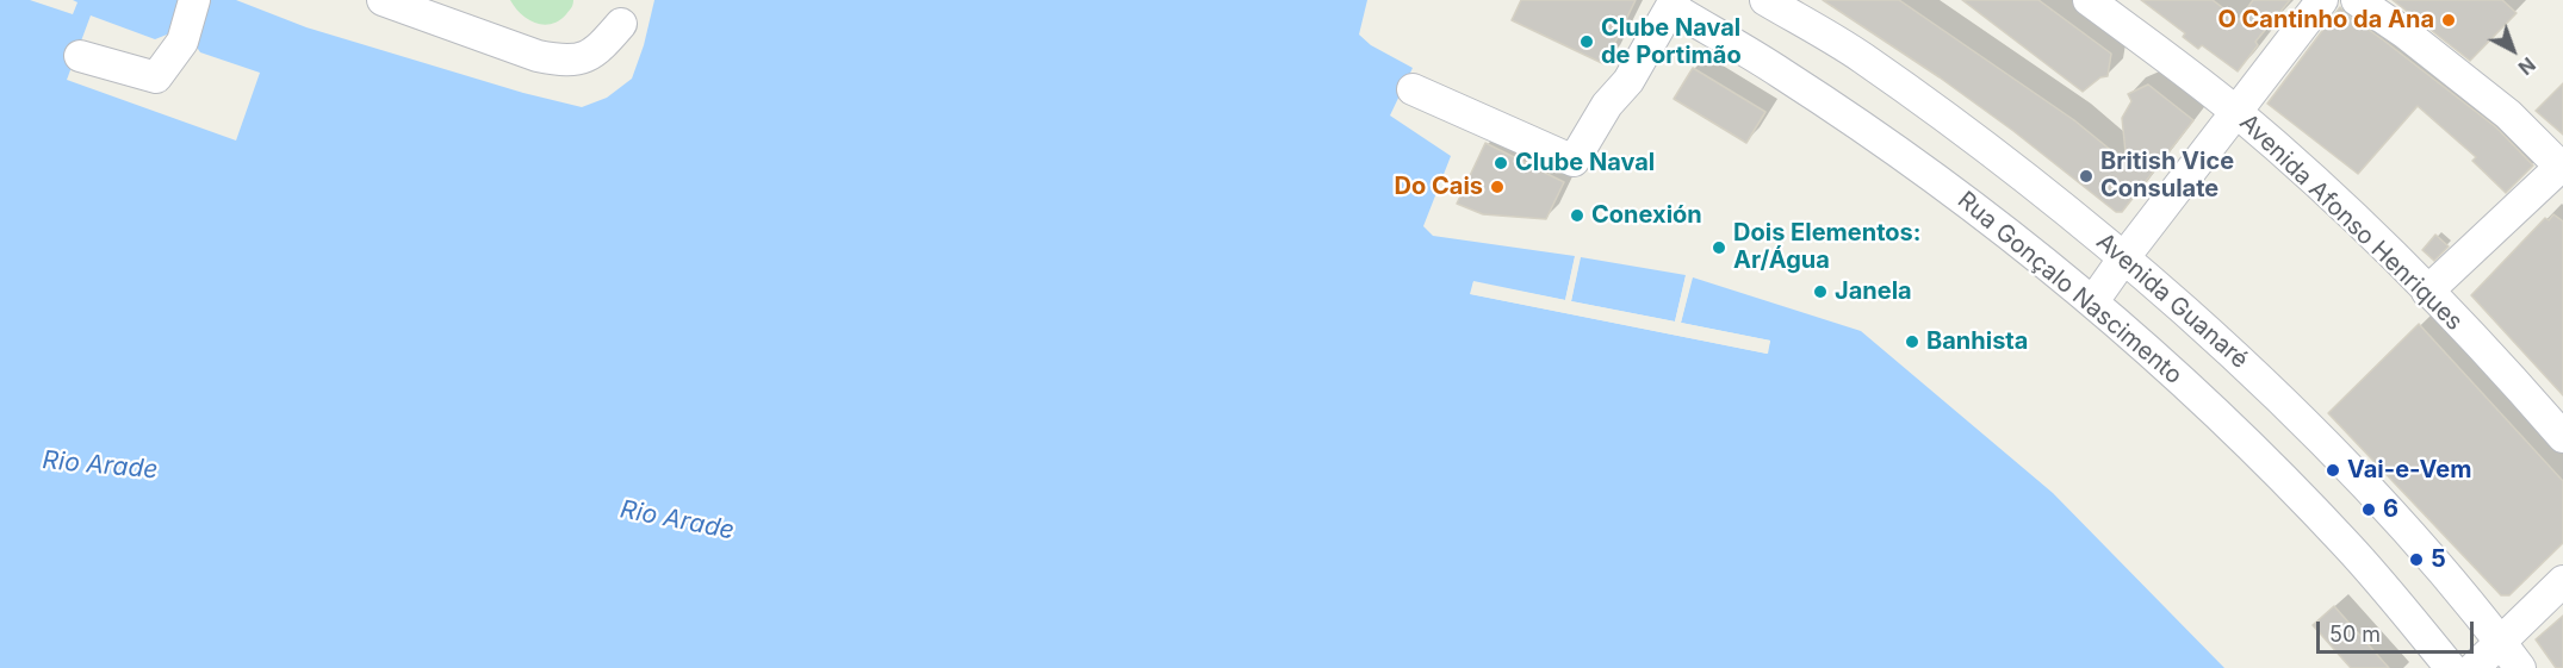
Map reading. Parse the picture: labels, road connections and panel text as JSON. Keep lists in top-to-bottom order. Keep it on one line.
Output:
{"streets":{"street":["Avenida Afonso Henriques","Rua Gonçalo Nascimento","Avenida Guanaré"]},"water":["Rio Arade"],"places":["O Cantinho da Ana","Clube Naval de Portimão","Clube Naval","British Vice Consulate","Do Cais","Conexión","Dois Elementos: Ar/Água","Janela","Banhista","Vai-e-Vem","6","5"],"scale_bar":"50 m","north":"bottom right"}
